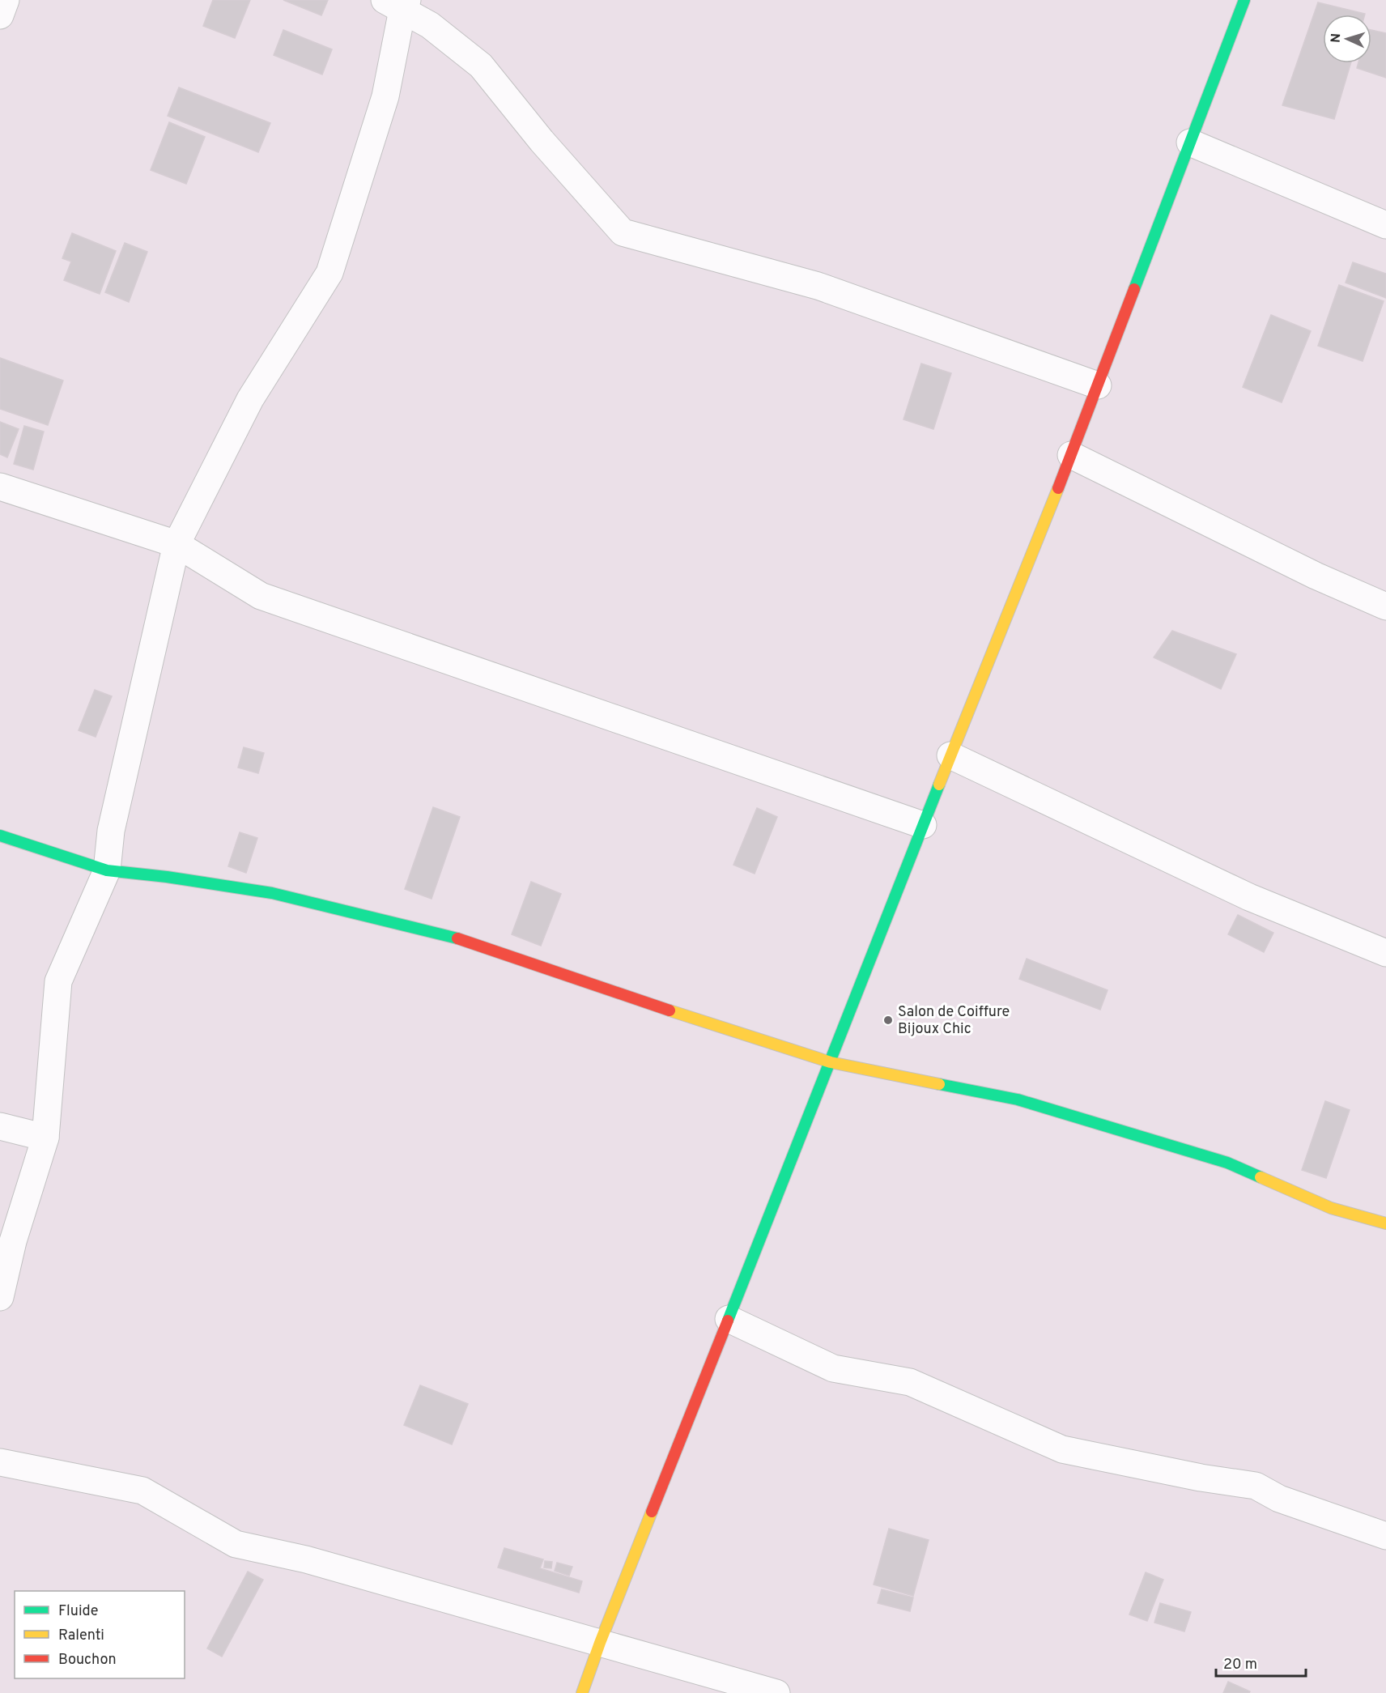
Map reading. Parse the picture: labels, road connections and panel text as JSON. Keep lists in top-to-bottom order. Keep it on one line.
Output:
{"places":["Salon de Coiffure Bijoux Chic"],"legend":["Fluide","Ralenti","Bouchon"],"scale_bar":"20 m","north":"left"}
